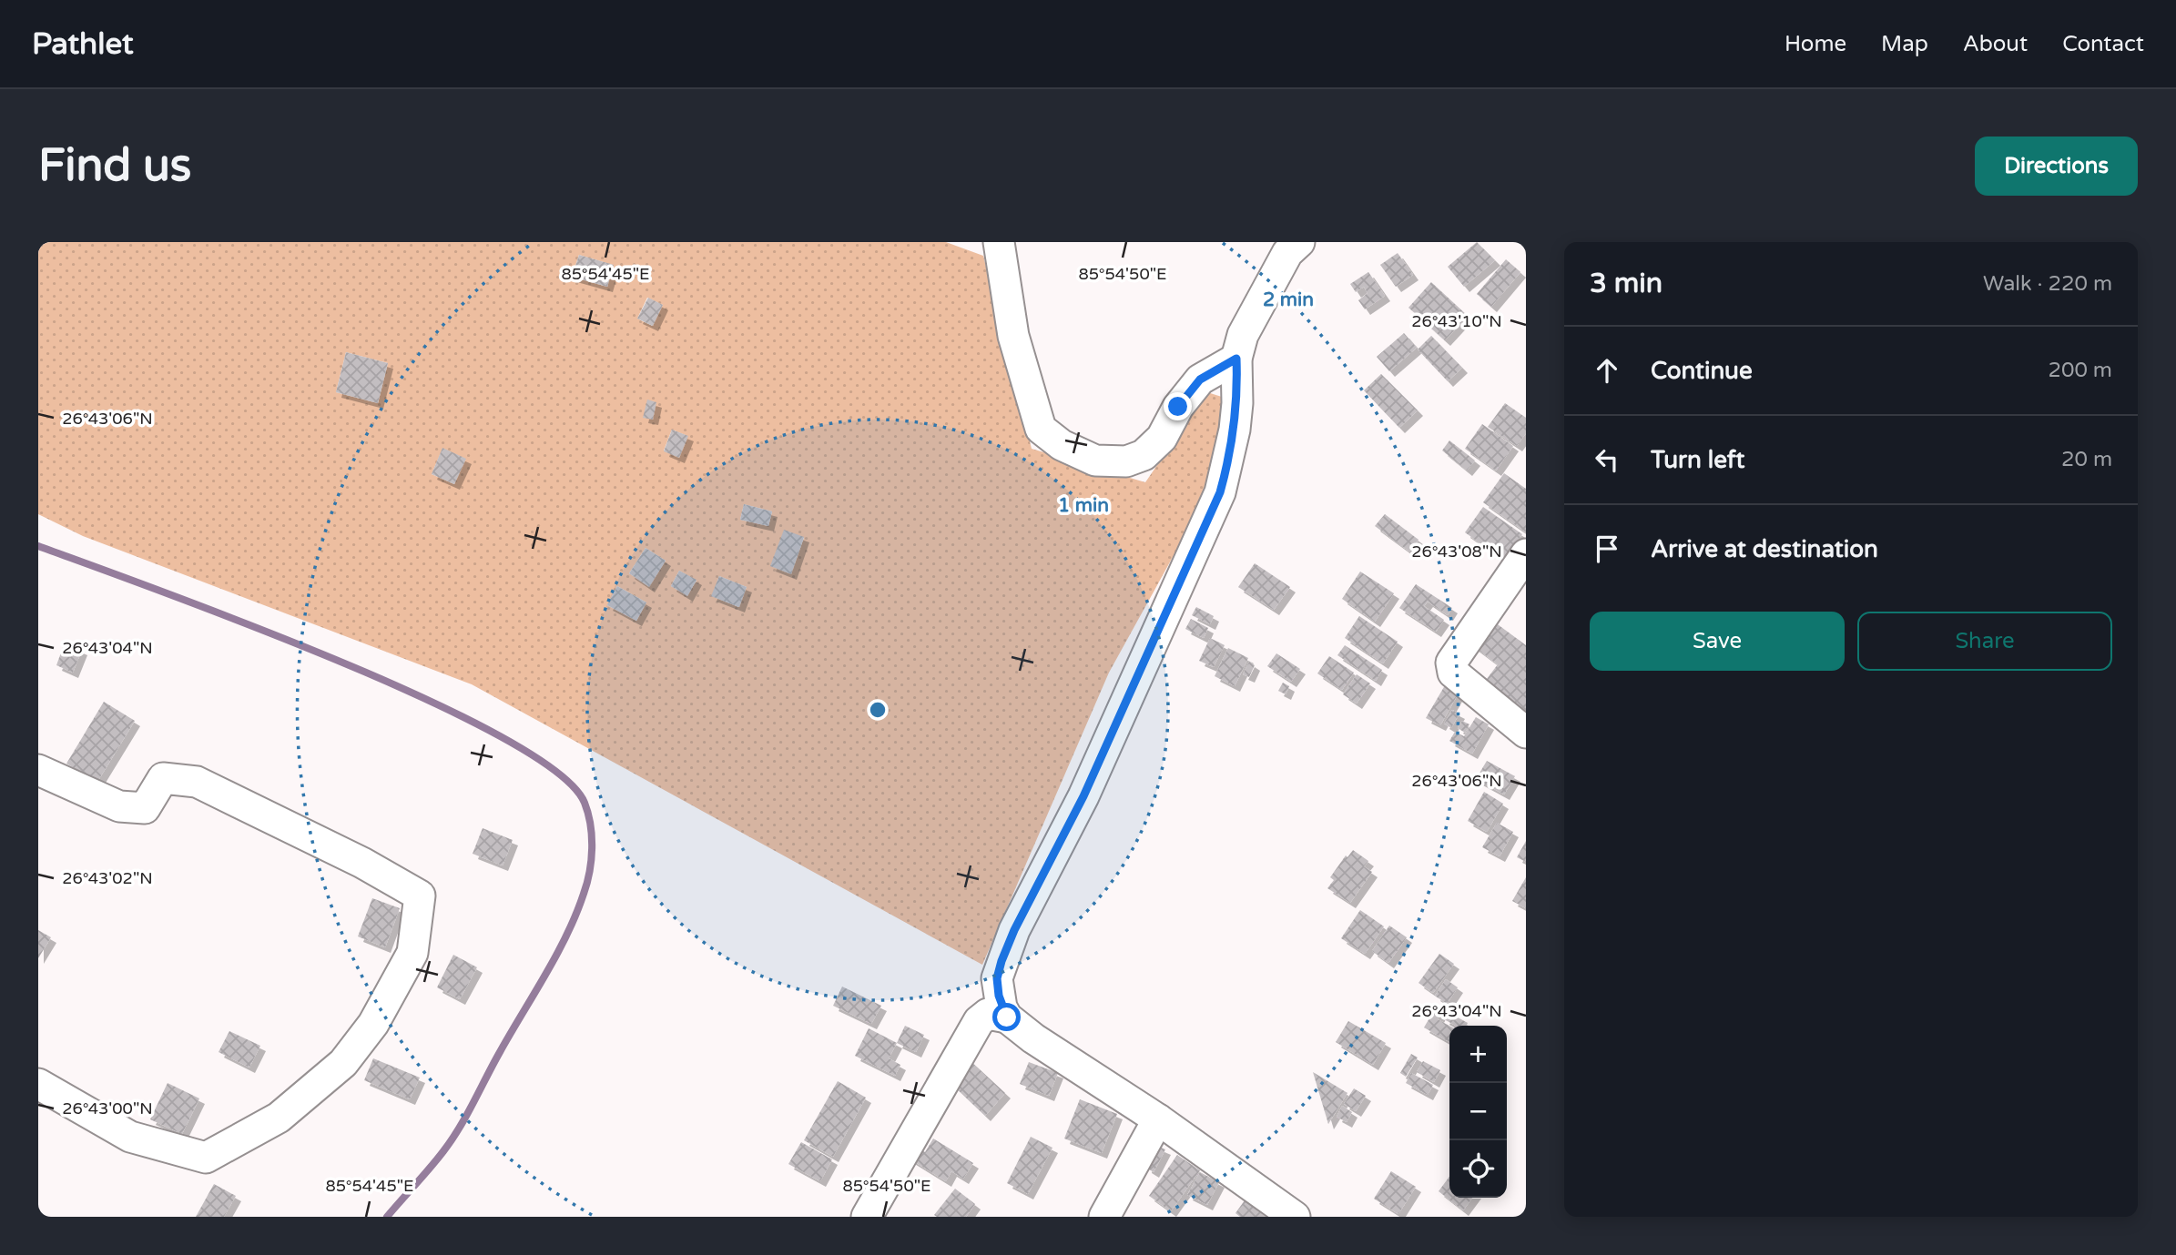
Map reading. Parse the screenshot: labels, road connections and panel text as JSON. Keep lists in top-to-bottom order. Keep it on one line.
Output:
{"page":{"header":"Pathlet","nav":["Home","Map","About","Contact"],"buttons":["Directions",["Save","Share"]],"title":"Find us","heading":["3 min","Walk · 220 m"],"list":[["Continue","200 m"],["Turn left","20 m"],"Arrive at destination"],"map_buttons":["+","−"]},"coordinates":["85°54'45\"E","85°54'50\"E","26°43'10\"N","26°43'06\"N","26°43'08\"N","26°43'04\"N","26°43'02\"N","26°43'00\"N"],"rings":["2 min","1 min"]}
